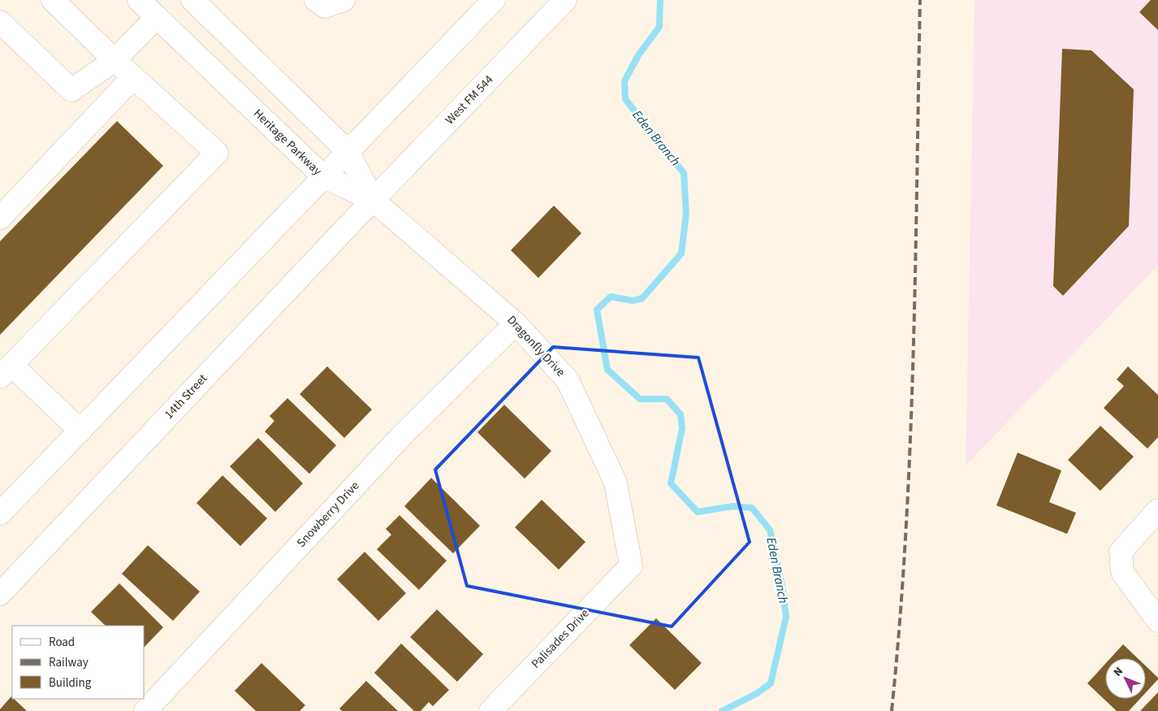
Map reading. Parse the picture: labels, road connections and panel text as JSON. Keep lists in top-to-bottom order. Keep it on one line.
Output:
{"streets":{"main road":["West FM 544","Heritage Parkway","Dragonfly Drive","14th Street","Snowberry Drive","Palisades Drive"]},"crossings":[["West FM 544","Heritage Parkway"],["West FM 544","Dragonfly Drive"],["West FM 544","14th Street"],["Heritage Parkway","Dragonfly Drive"],["Heritage Parkway","14th Street"],["Dragonfly Drive","14th Street"],["Dragonfly Drive","Snowberry Drive"],["Dragonfly Drive","Palisades Drive"]],"water":["Eden Branch"],"legend":["Road","Railway","Building"],"north":"top left"}
